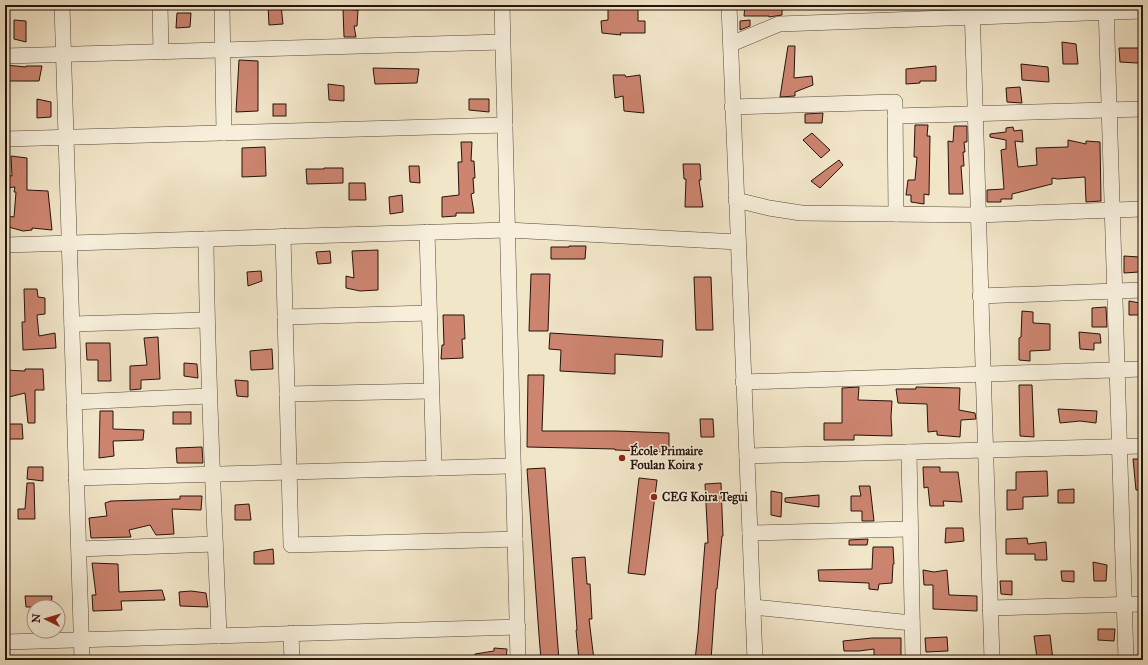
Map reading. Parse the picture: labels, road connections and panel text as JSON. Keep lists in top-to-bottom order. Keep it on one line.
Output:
{"places":["École Primaire Foulan Koira 5","CEG Koira Tegui"],"north":"left"}
